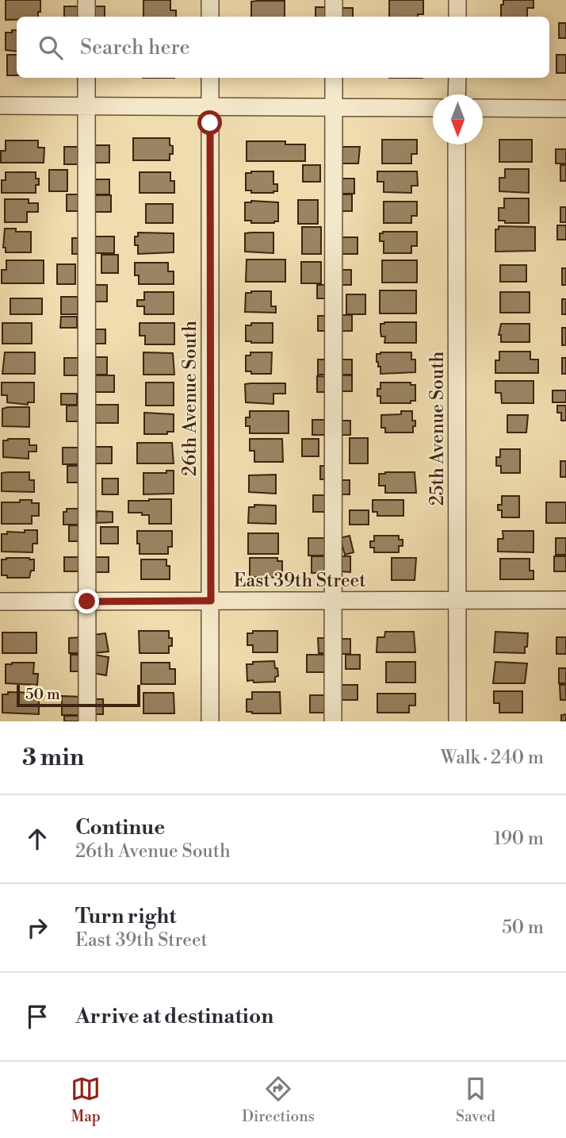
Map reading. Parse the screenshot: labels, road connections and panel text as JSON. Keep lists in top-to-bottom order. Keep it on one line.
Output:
{"streets":{"street":["26th Avenue South","25th Avenue South","East 39th Street"]},"crossings":[["26th Avenue South","East 39th Street"],["25th Avenue South","East 39th Street"]],"scale_bar":"50 m","north":"bottom","page":{"search":"Search here","scale":"50 m","heading":["3 min","Walk · 240 m"],"list":[["Continue","26th Avenue South","190 m"],["Turn right","East 39th Street","50 m"],"Arrive at destination"],"nav":["Map","Directions","Saved"]}}
